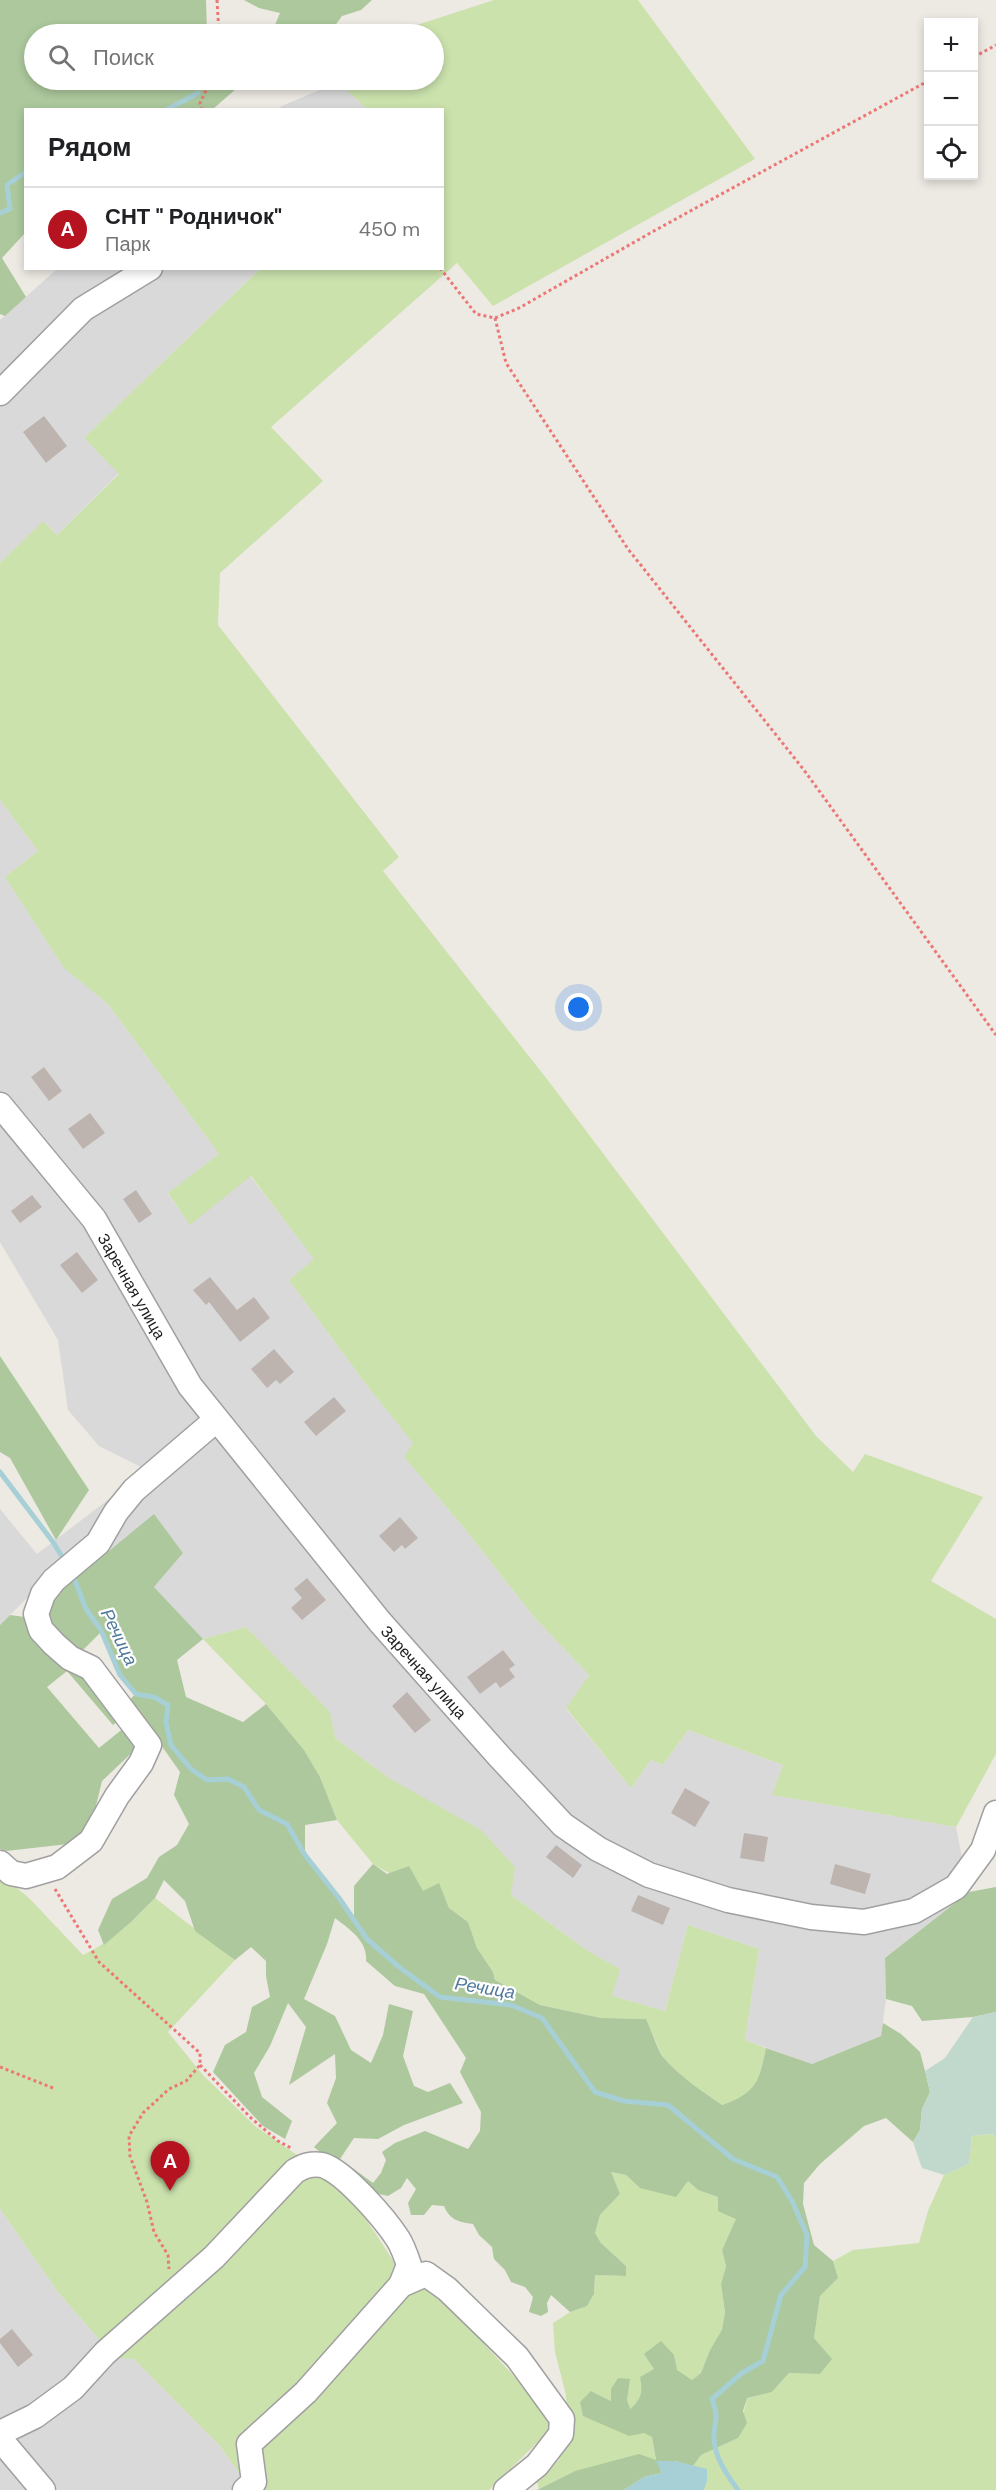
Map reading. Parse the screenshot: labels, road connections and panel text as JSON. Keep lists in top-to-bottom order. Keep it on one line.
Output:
{"streets":{"street":["Заречная улица"]},"water":["Речица"],"page":{"map_buttons":["+","−"],"search":"Поиск","heading":"Рядом","list":[{"mark":"A","name":"СНТ \" Родничок\"","note":"Парк","value":"450 m"}],"pins":"A"}}
